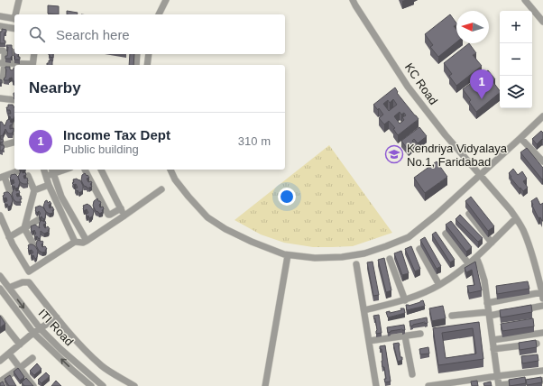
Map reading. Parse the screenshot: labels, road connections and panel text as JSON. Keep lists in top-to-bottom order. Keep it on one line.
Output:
{"streets":{"street":["KC Road","ITI Road"]},"places":{"school or university":["Kendriya Vidyalaya No.1, Faridabad"]},"north":"left","page":{"map_buttons":["+","−"],"search":"Search here","heading":"Nearby","pins":"1","list":[{"mark":"1","name":"Income Tax Dept","note":"Public building","value":"310 m"}]}}
